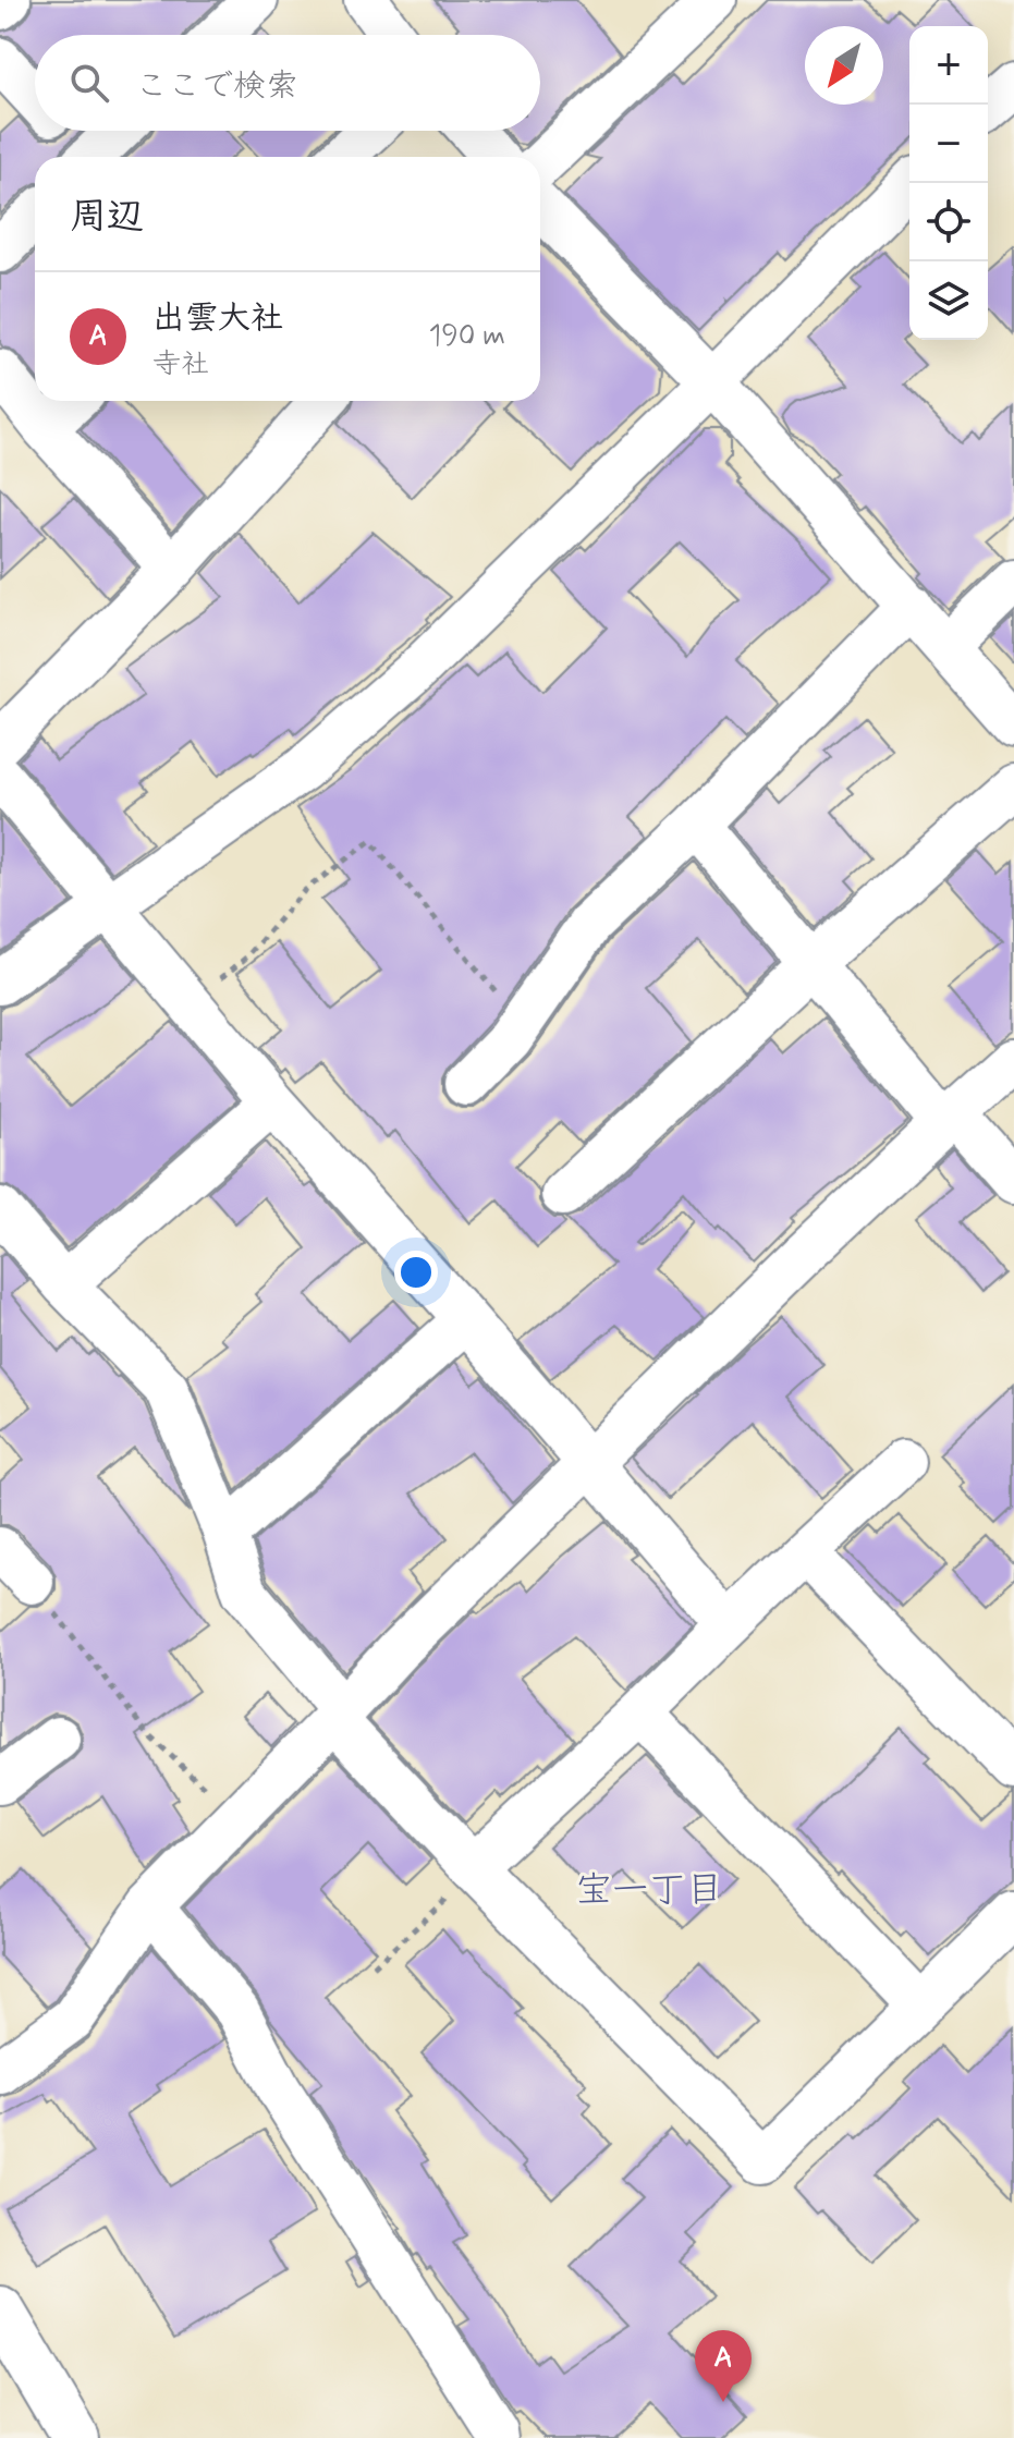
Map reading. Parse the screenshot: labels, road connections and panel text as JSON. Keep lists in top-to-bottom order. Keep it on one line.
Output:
{"districts":["宝一丁目"],"north":"bottom left","page":{"map_buttons":["+","−"],"search":"ここで検索","heading":"周辺","list":[{"mark":"A","name":"出雲大社","note":"寺社","value":"190 m"}],"pins":"A"}}
